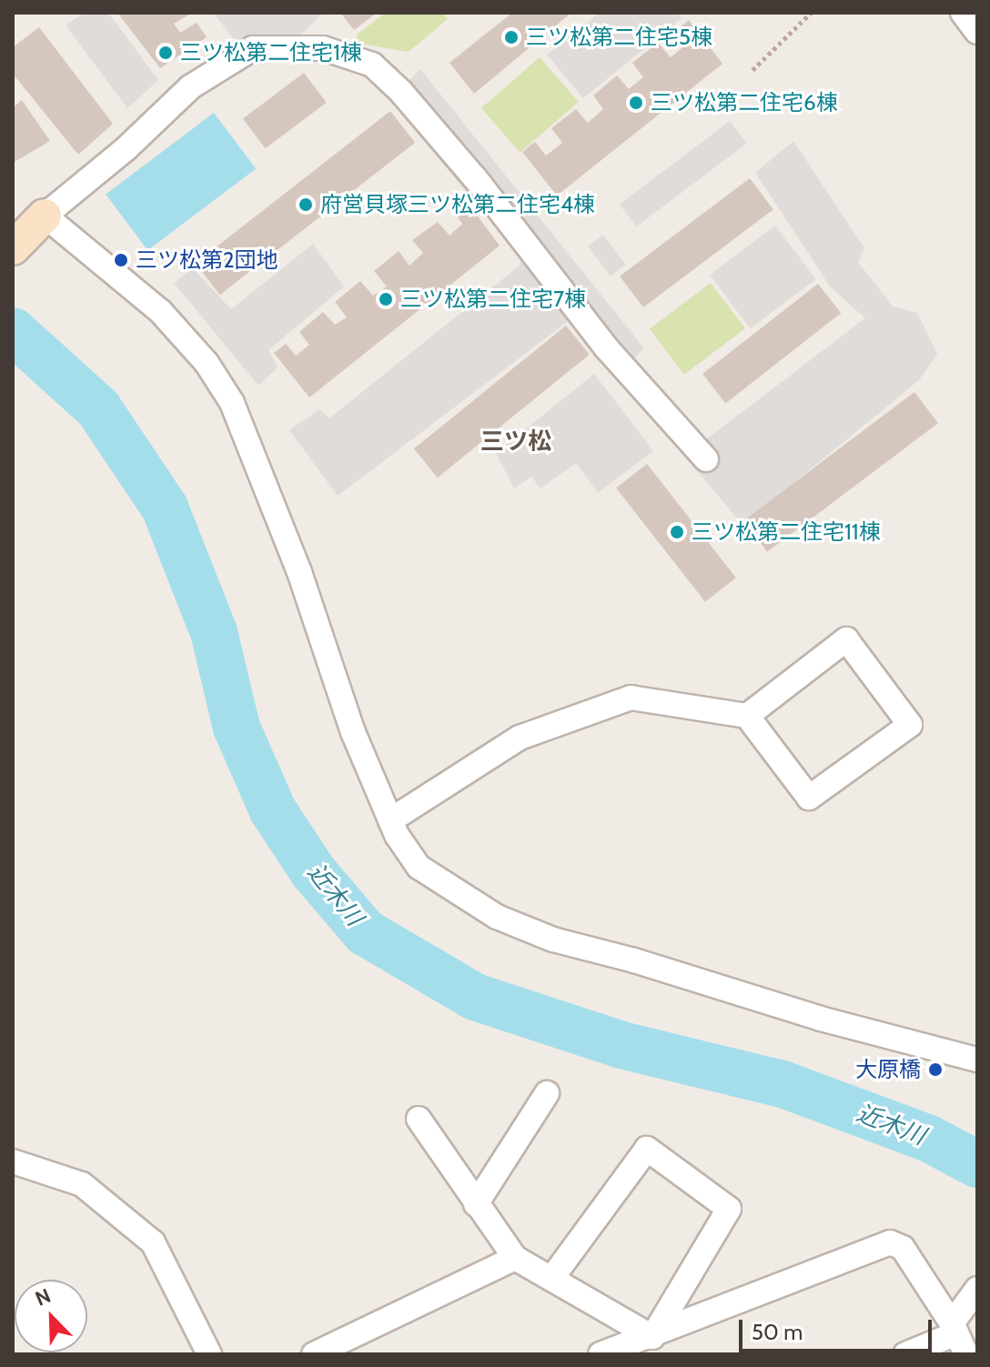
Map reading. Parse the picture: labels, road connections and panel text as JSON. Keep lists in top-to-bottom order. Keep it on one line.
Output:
{"districts":["三ツ松"],"water":["近木川"],"places":["三ツ松第二住宅5棟","三ツ松第二住宅1棟","三ツ松第二住宅6棟","府営貝塚三ツ松第二住宅4棟","三ツ松第2団地","三ツ松第二住宅7棟","三ツ松第二住宅11棟","大原橋"],"scale_bar":"50 m","north":"top left"}
